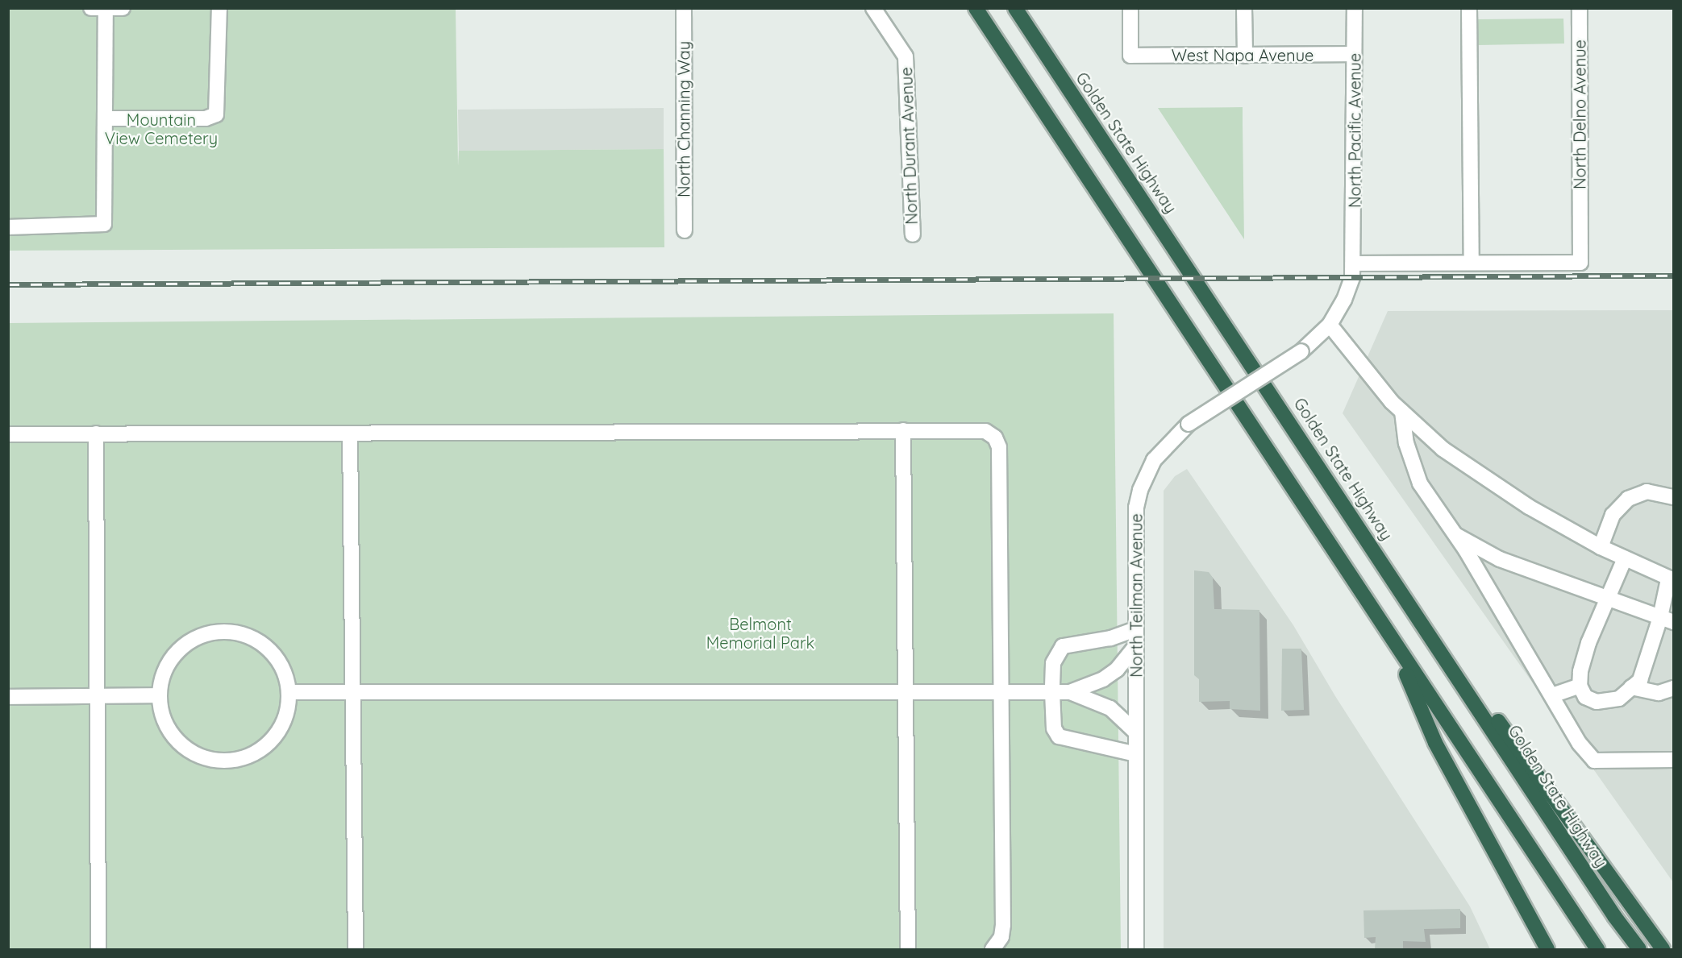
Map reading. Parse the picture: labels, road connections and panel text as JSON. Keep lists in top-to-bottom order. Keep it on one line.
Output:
{"streets":{"highway":["Golden State Highway"],"street":["West Napa Avenue","North Delno Avenue","North Channing Way","North Pacific Avenue","North Durant Avenue","North Teilman Avenue"]},"crossings":[["West Napa Avenue","North Pacific Avenue"],["North Pacific Avenue","North Teilman Avenue"]],"parks":["Mountain View Cemetery","Belmont Memorial Park"]}
